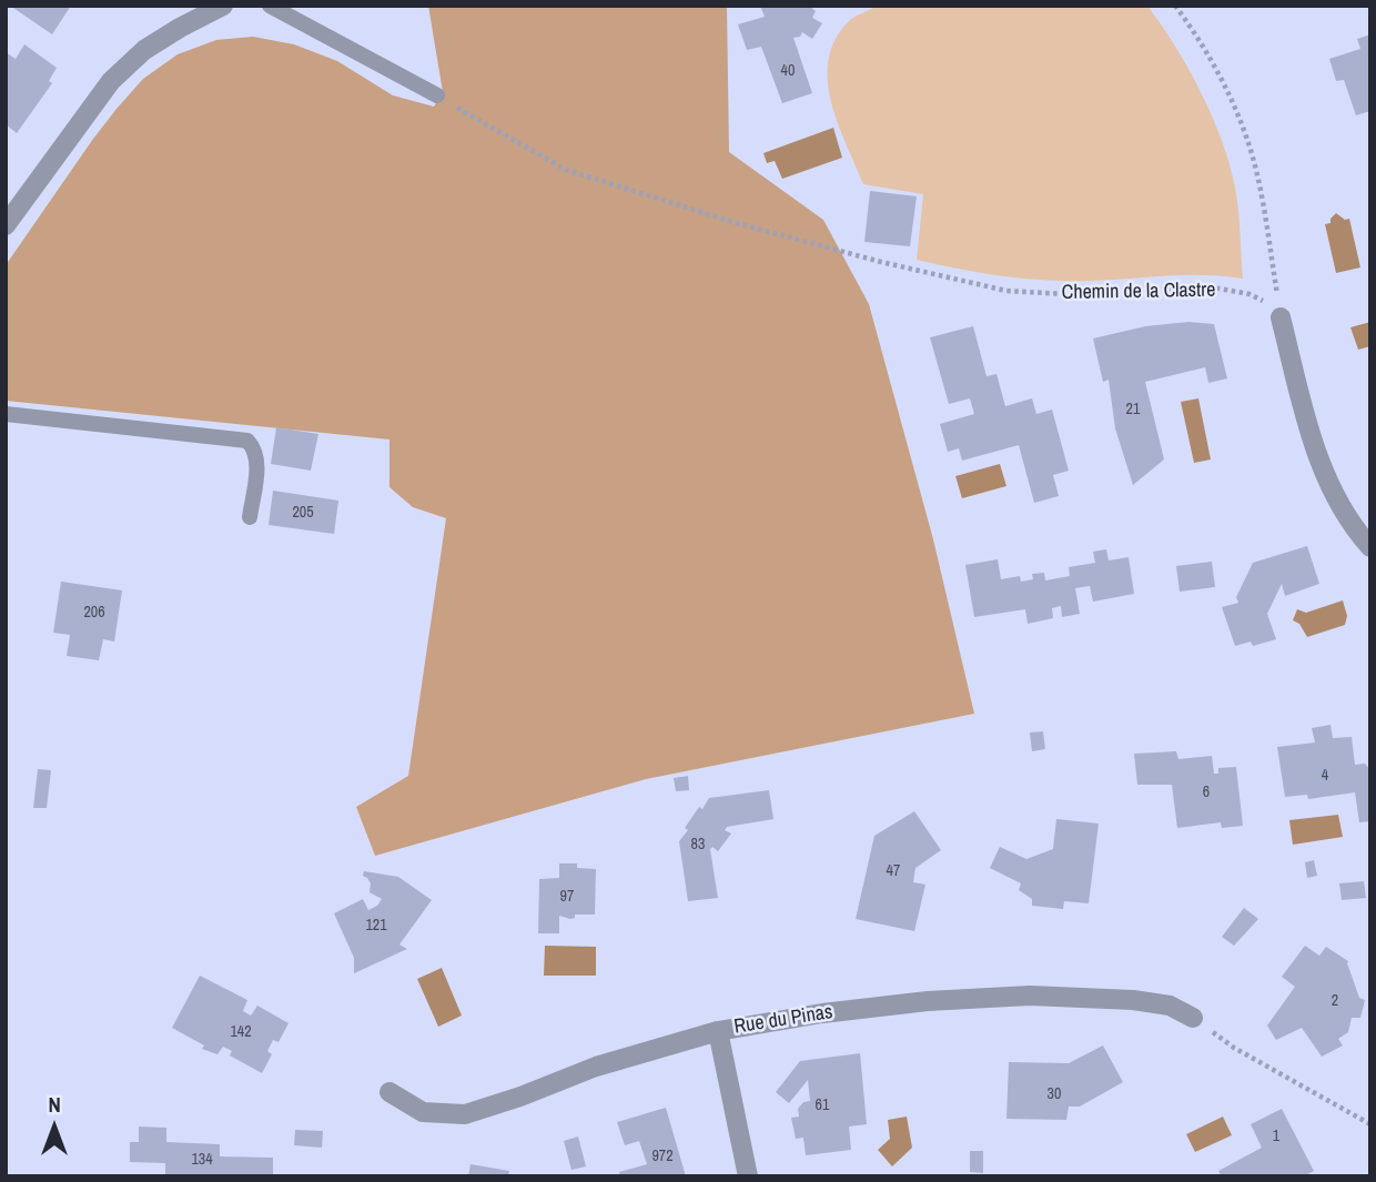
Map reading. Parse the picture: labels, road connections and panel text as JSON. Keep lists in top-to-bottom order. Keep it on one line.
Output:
{"streets":{"street":["Rue du Pinas"],"path":["Chemin de la Clastre"]},"house_numbers":["40","21","205","206","4","6","83","47","97","121","2","142","30","61","1","972","134"],"north":"top"}
